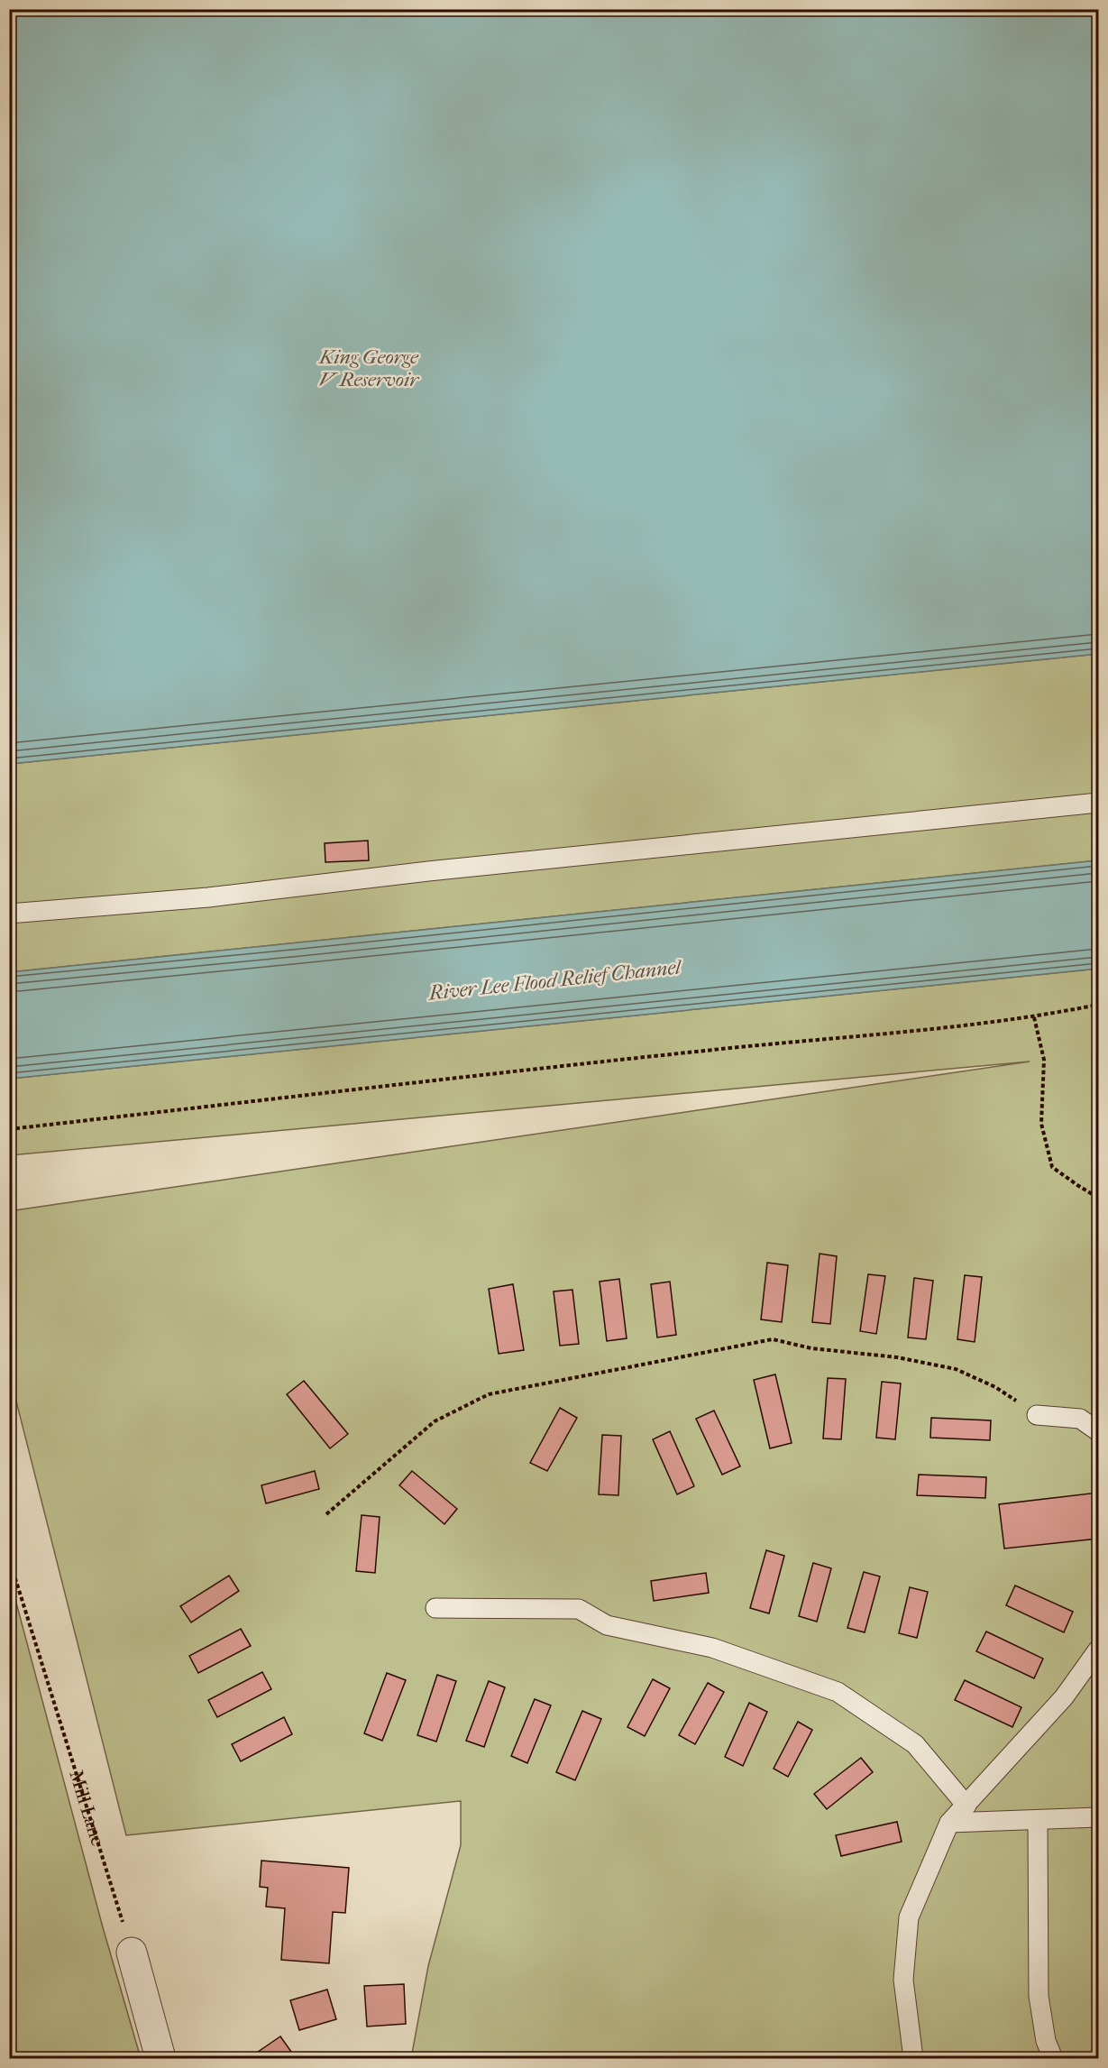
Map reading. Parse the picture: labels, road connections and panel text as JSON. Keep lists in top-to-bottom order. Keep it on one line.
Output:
{"streets":{"path":["Mill Lane"]},"water":["King George V Reservoir","River Lee Flood Relief Channel"]}
